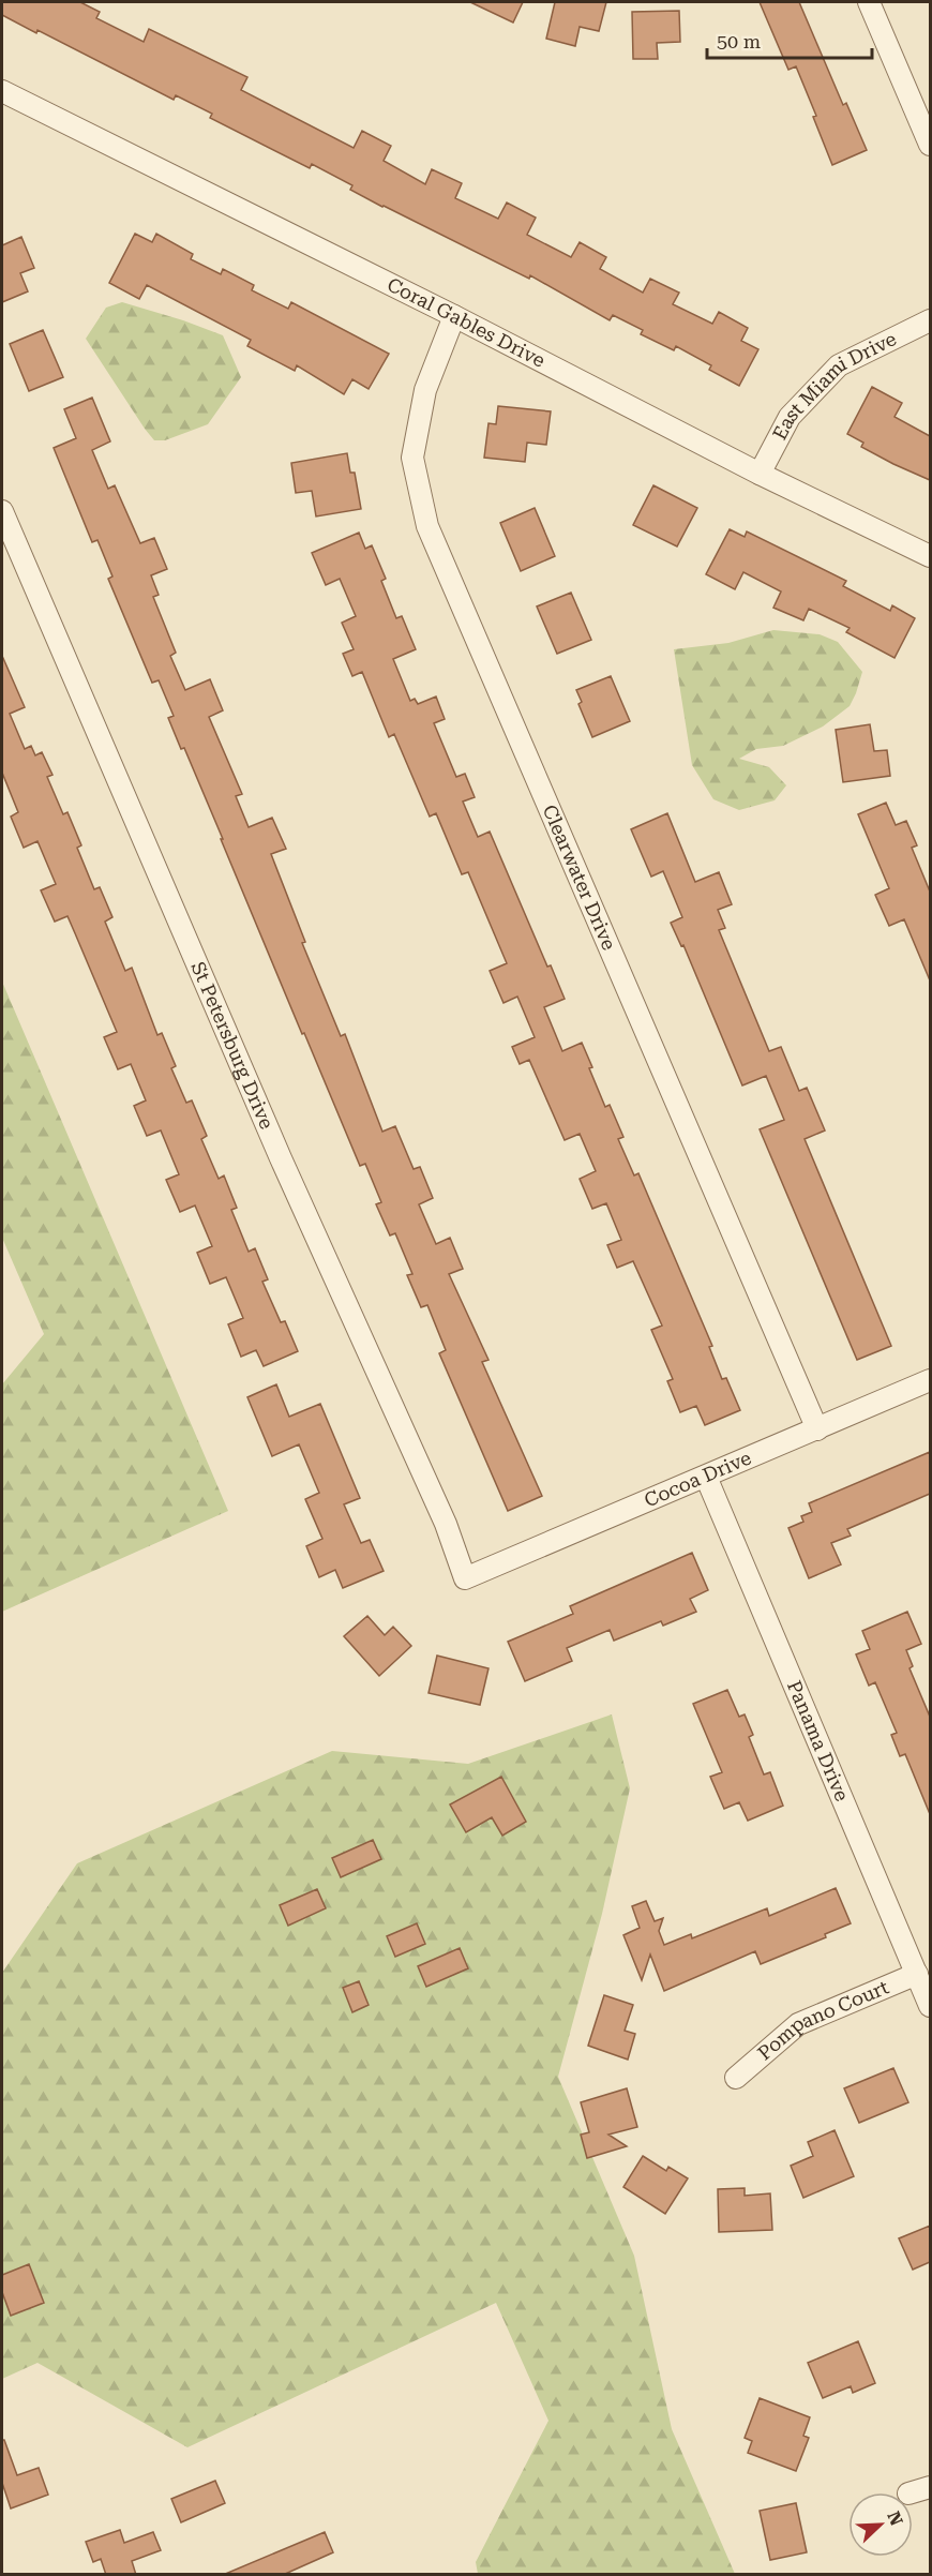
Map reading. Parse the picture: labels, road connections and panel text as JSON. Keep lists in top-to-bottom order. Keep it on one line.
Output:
{"streets":{"street":["Coral Gables Drive","East Miami Drive","Clearwater Drive","St Petersburg Drive","Cocoa Drive","Panama Drive","Pompano Court"]},"crossings":[["Coral Gables Drive","East Miami Drive"],["Coral Gables Drive","Clearwater Drive"],["Clearwater Drive","Cocoa Drive"],["St Petersburg Drive","Cocoa Drive"],["Cocoa Drive","Panama Drive"],["Panama Drive","Pompano Court"]],"scale_bar":"50 m","north":"top right"}
